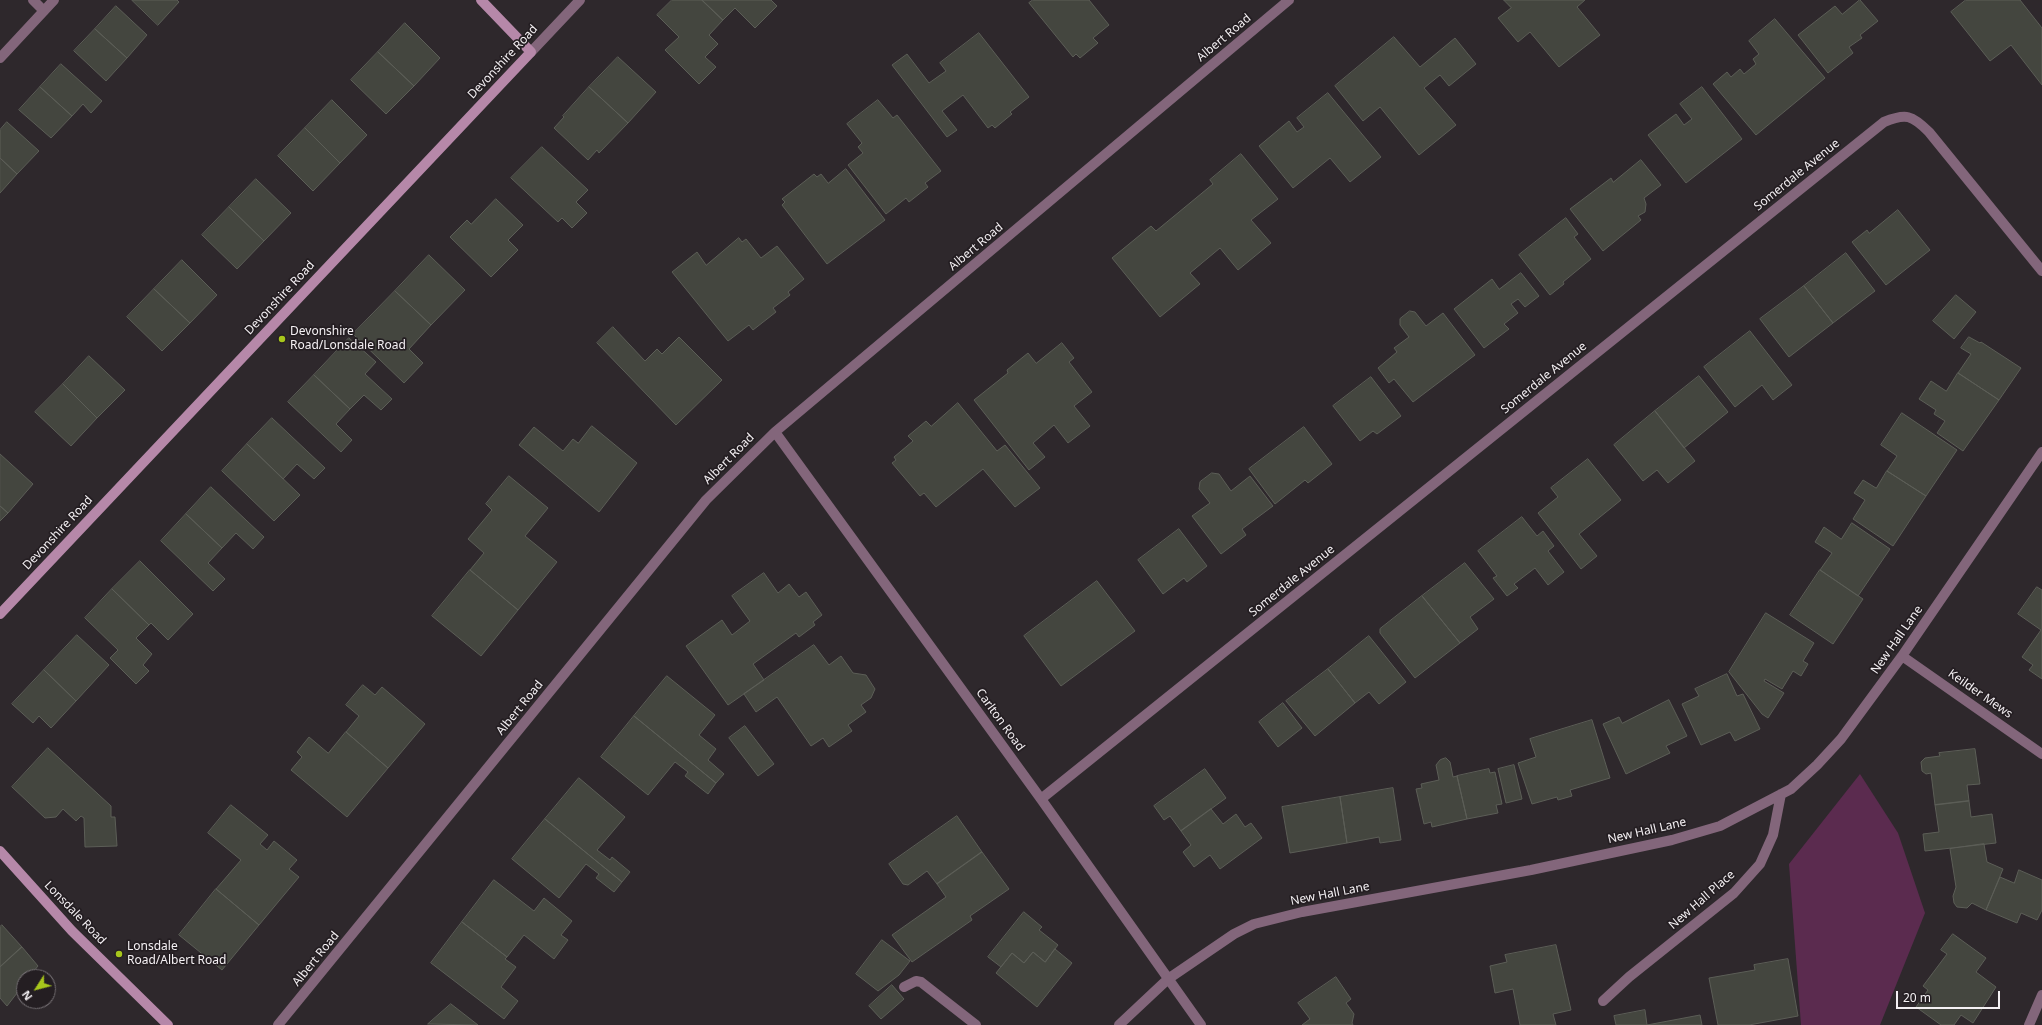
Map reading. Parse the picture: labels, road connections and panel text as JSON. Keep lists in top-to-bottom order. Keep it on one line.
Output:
{"streets":{"street":["Albert Road","Devonshire Road","Somerdale Avenue","New Hall Lane","Keilder Mews","Carlton Road","New Hall Place","Lonsdale Road"]},"crossings":[["Albert Road","Carlton Road"],["Somerdale Avenue","Carlton Road"],["New Hall Lane","Keilder Mews"],["New Hall Lane","Carlton Road"],["New Hall Lane","New Hall Place"]],"places":["Devonshire Road/Lonsdale Road","Lonsdale Road/Albert Road"],"scale_bar":"20 m","north":"bottom left"}
